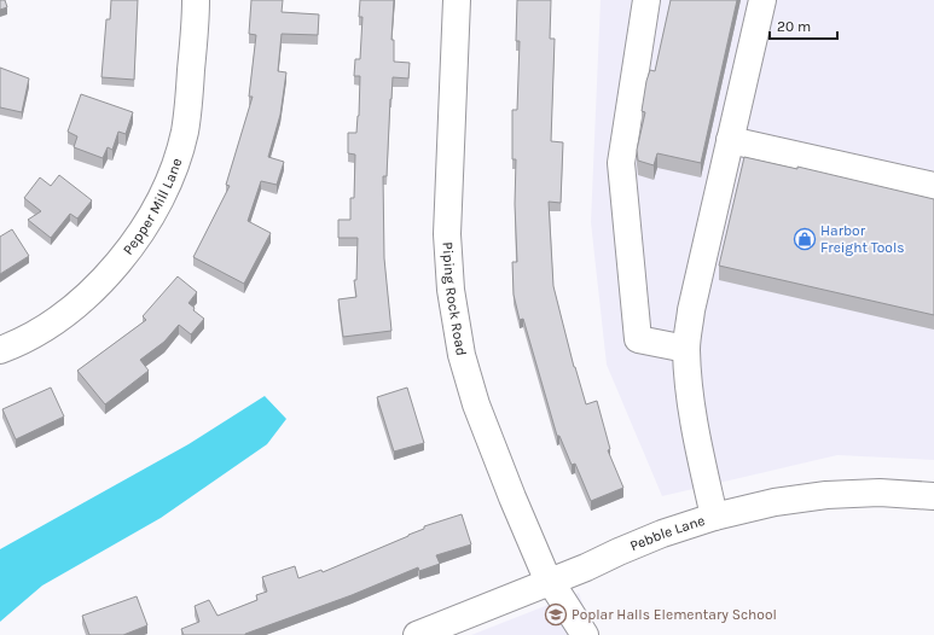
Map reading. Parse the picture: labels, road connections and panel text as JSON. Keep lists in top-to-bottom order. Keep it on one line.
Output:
{"streets":{"street":["Pepper Mill Lane","Piping Rock Road","Pebble Lane"]},"crossings":[["Piping Rock Road","Pebble Lane"]],"places":{"shop":["Harbor Freight Tools"],"school or university":["Poplar Halls Elementary School"]},"scale_bar":"20 m"}
